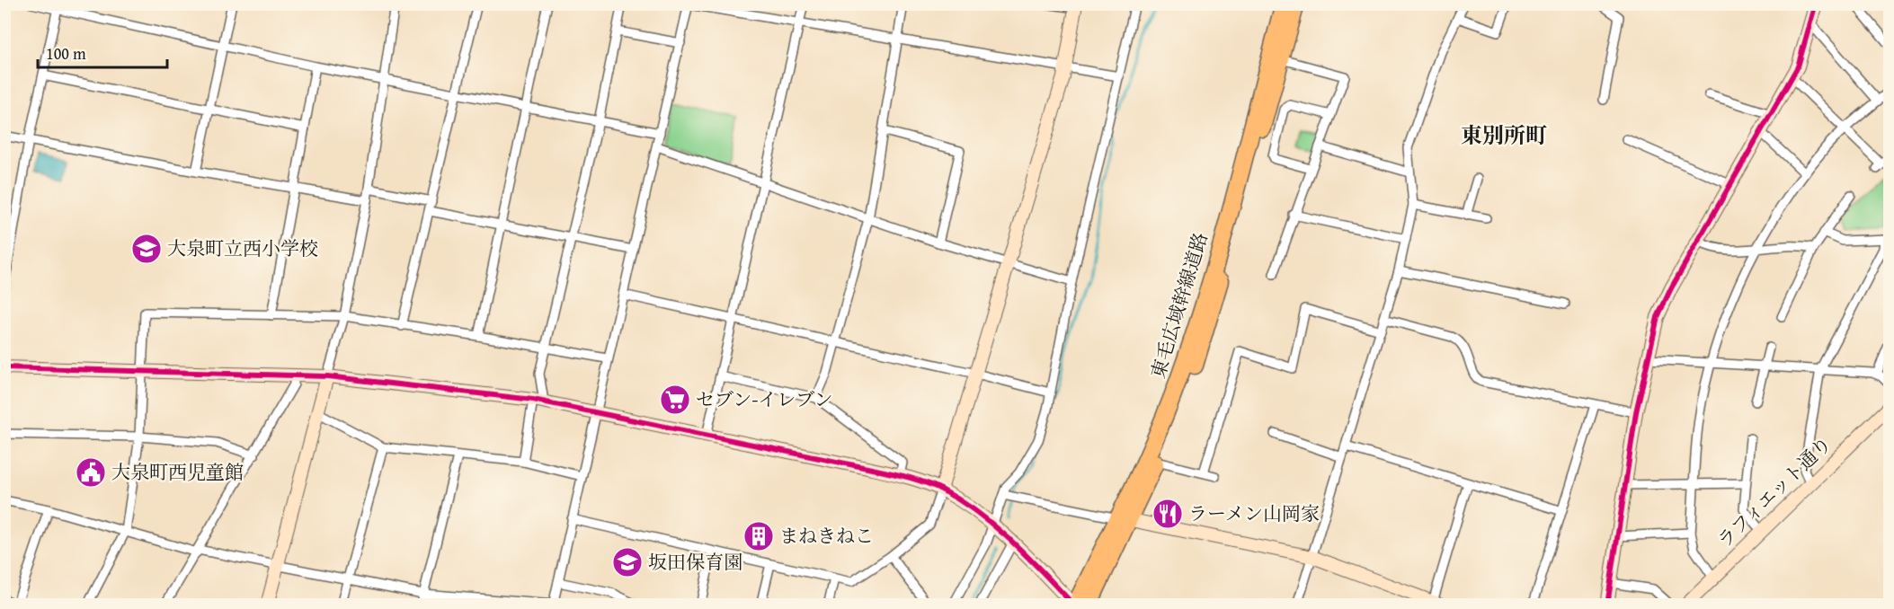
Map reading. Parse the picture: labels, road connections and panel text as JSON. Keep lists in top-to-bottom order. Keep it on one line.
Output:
{"streets":{"highway":["東毛広域幹線道路"],"street":["ラフィエット通り"]},"districts":["東別所町"],"places":{"school or university":["大泉町立西小学校","坂田保育園"],"supermarket":["セブン-イレブン"],"public building":["大泉町西児童館"],"restaurant":["ラーメン山岡家"],"building":["まねきねこ"]},"scale_bar":"100 m"}
